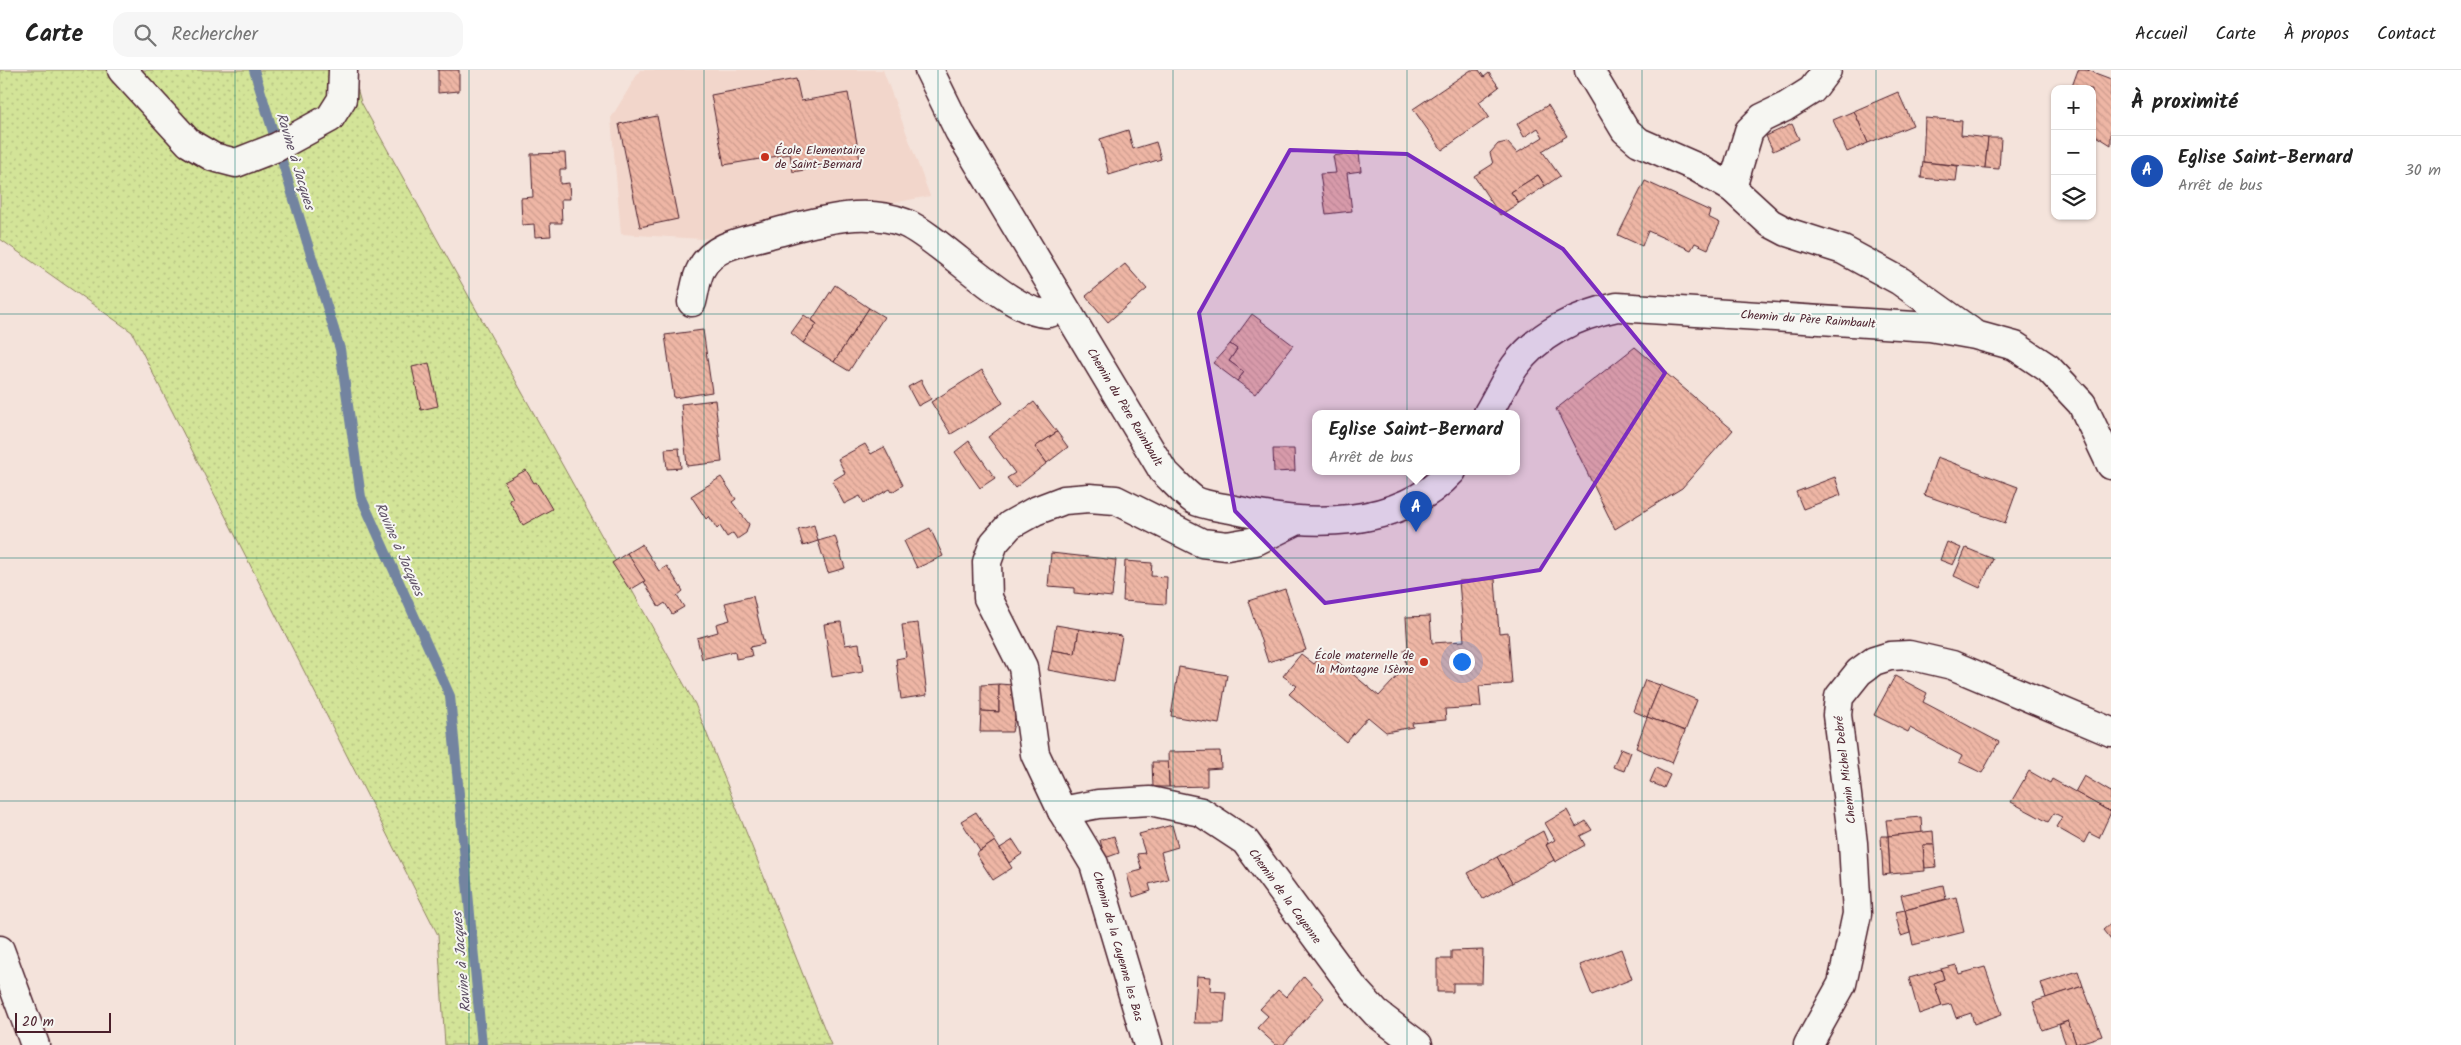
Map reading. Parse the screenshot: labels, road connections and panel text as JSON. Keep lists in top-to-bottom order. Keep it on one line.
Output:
{"streets":{"street":["Chemin du Père Raimbault","Chemin Michel Debré","Chemin de la Cayenne","Chemin de la Cayenne les Bas"]},"crossings":[["Chemin du Père Raimbault","Chemin de la Cayenne les Bas"],["Chemin de la Cayenne","Chemin de la Cayenne les Bas"]],"water":["Ravine à Jacques"],"places":["École Elementaire de Saint-Bernard","École maternelle de la Montagne 15ème"],"scale_bar":"20 m","page":{"header":"Carte","search":"Rechercher","nav":["Accueil","Carte","À propos","Contact"],"heading":"À proximité","map_buttons":["+","−"],"list":[{"mark":"A","name":"Eglise Saint-Bernard","note":"Arrêt de bus","value":"30 m"}],"popup":["Eglise Saint-Bernard","Arrêt de bus"],"pins":"A","scale":"20 m"}}
